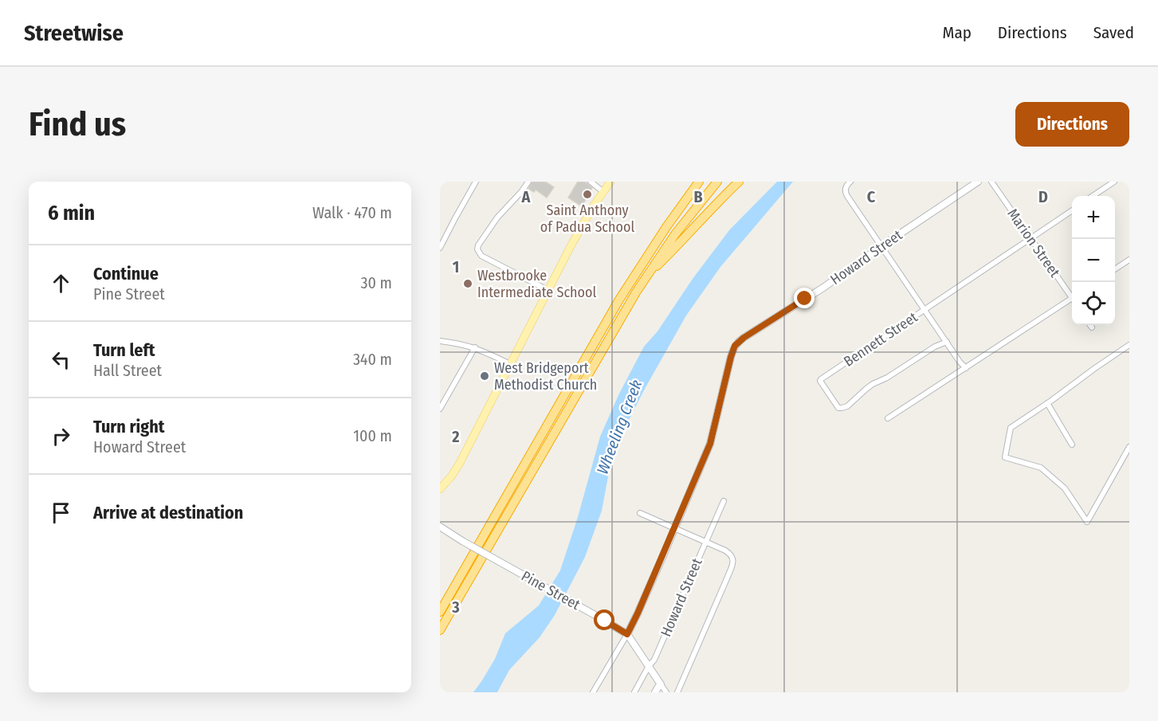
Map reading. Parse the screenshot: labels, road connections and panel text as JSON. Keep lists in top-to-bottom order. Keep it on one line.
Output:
{"streets":{"street":["Marion Street","Howard Street","Bennett Street","Pine Street"]},"crossings":[["Marion Street","Bennett Street"],["Howard Street","Pine Street"]],"water":["Wheeling Creek"],"places":["Saint Anthony of Padua School","Westbrooke Intermediate School","West Bridgeport Methodist Church"],"page":{"header":"Streetwise","nav":["Map","Directions","Saved"],"buttons":"Directions","title":"Find us","heading":["6 min","Walk · 470 m"],"map_buttons":["+","−"],"list":[["Continue","Pine Street","30 m"],["Turn left","Hall Street","340 m"],["Turn right","Howard Street","100 m"],"Arrive at destination"]},"grid":{"columns":["A","B","C","D"],"rows":["1","2","3"]}}
